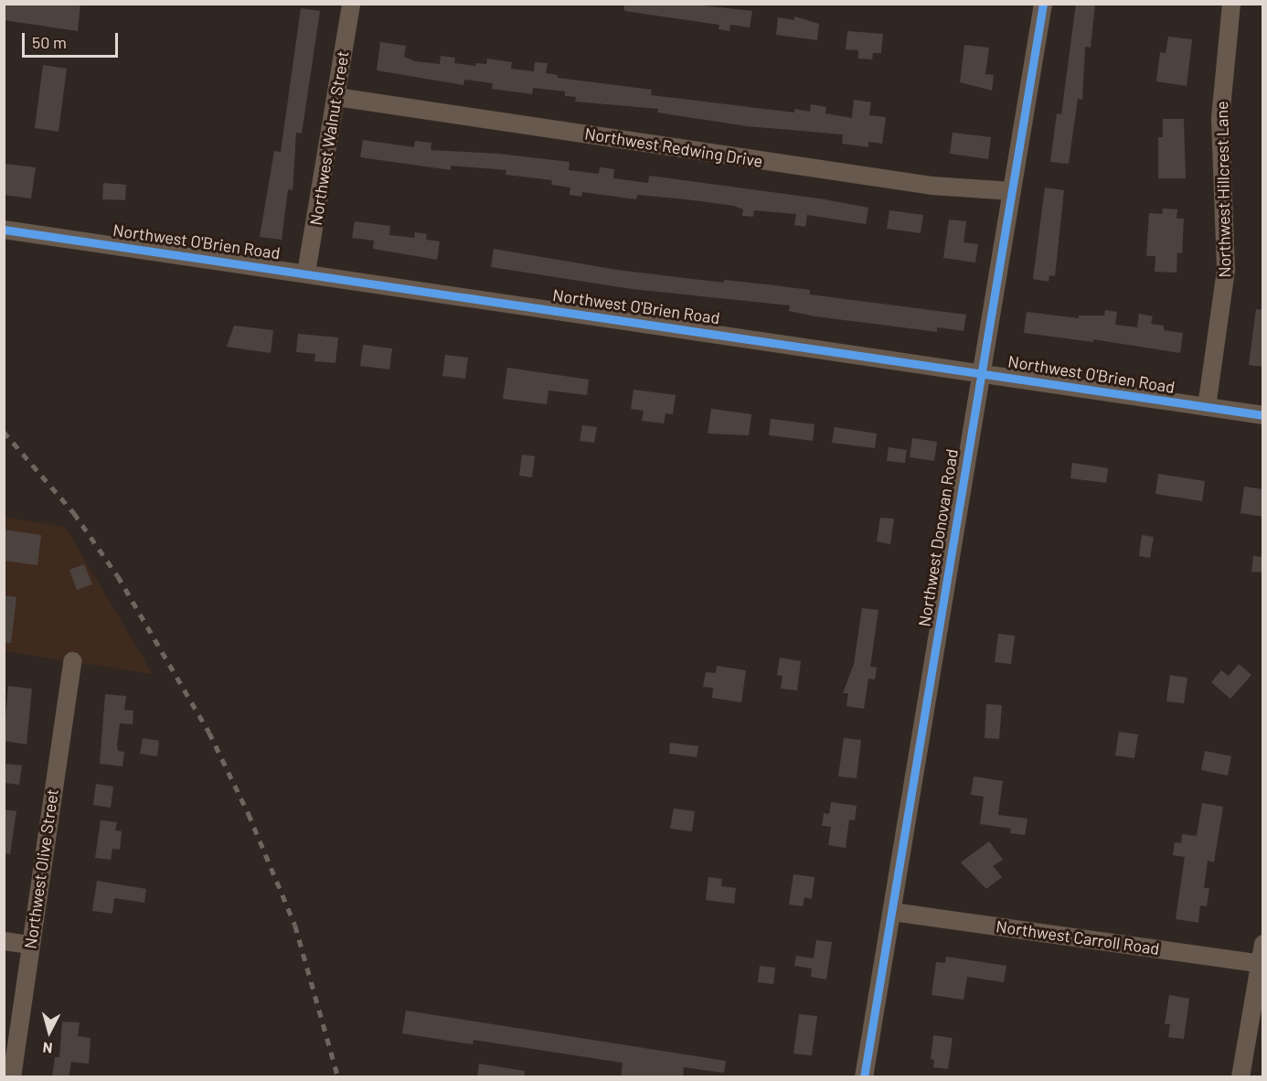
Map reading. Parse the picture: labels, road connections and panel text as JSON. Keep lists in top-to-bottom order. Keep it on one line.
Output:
{"streets":{"street":["Northwest Walnut Street","Northwest Redwing Drive","Northwest Hillcrest Lane","Northwest O'Brien Road","Northwest Donovan Road","Northwest Olive Street","Northwest Carroll Road"]},"crossings":[["Northwest Walnut Street","Northwest Redwing Drive"],["Northwest Walnut Street","Northwest O'Brien Road"],["Northwest Redwing Drive","Northwest Donovan Road"],["Northwest Hillcrest Lane","Northwest O'Brien Road"],["Northwest O'Brien Road","Northwest Donovan Road"],["Northwest Donovan Road","Northwest Carroll Road"]],"scale_bar":"50 m","north":"bottom"}
